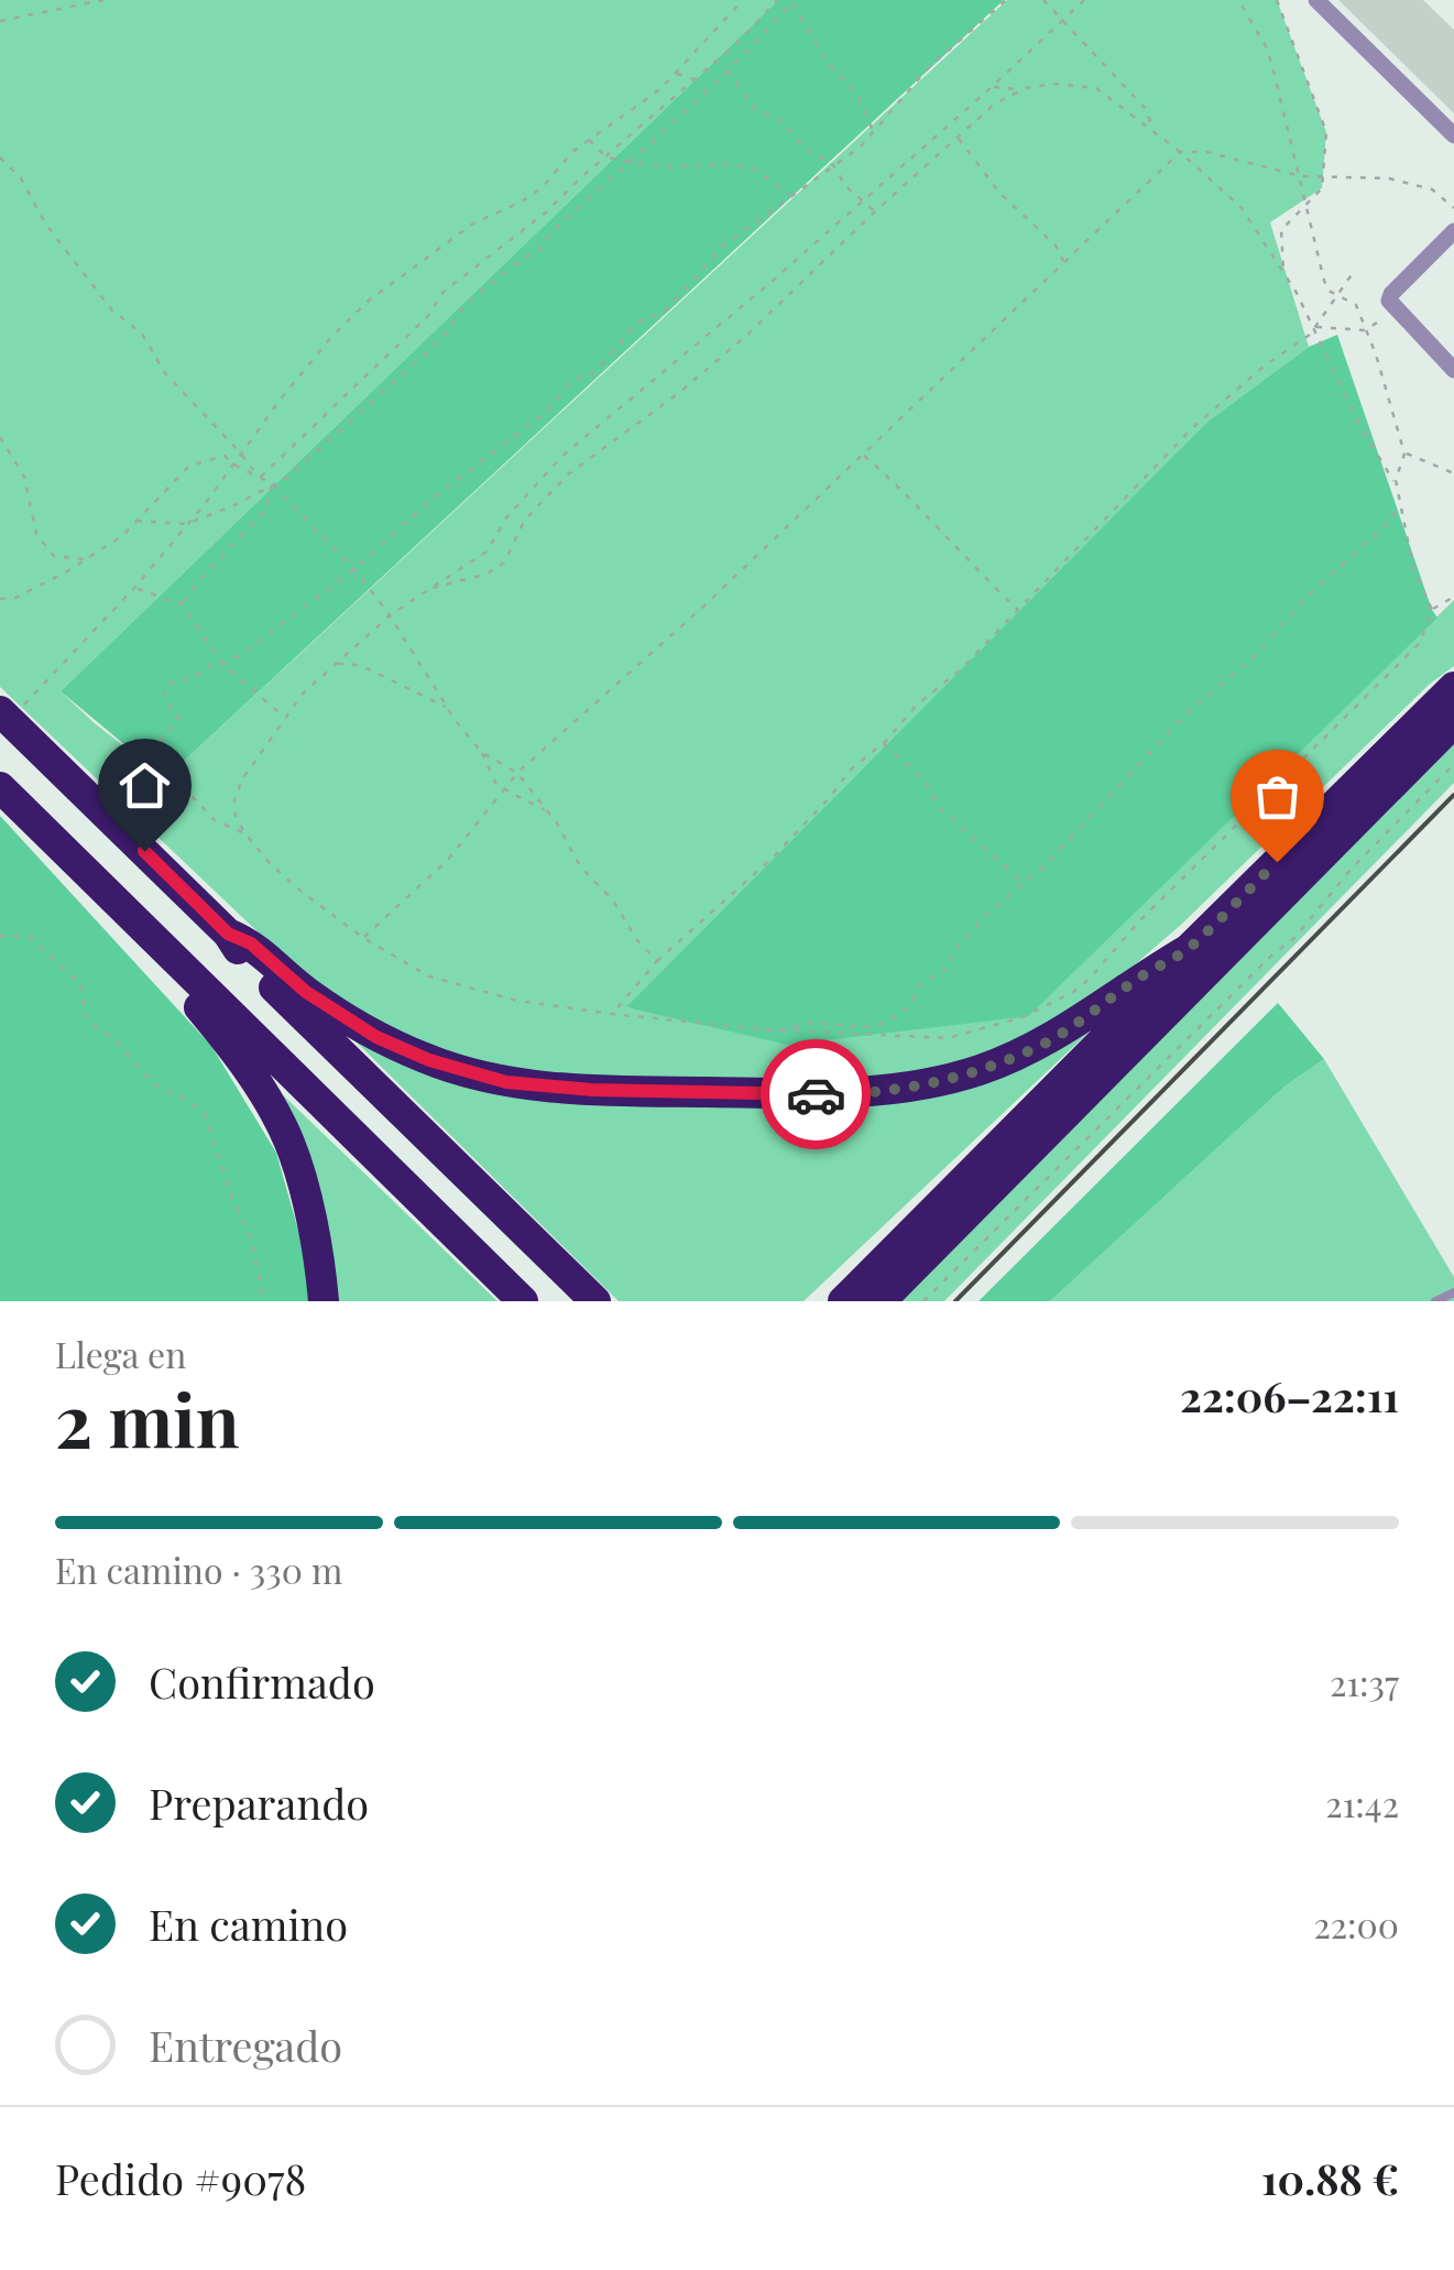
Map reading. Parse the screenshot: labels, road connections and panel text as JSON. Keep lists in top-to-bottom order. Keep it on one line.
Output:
{"page":{"heading":["2 min","Llega en","22:06–22:11"],"panel":["Pedido #9078","10.88 €"],"bar":"En camino · 330 m","list":[["Confirmado","21:37"],["Preparando","21:42"],["En camino","22:00"],"Entregado"]}}
